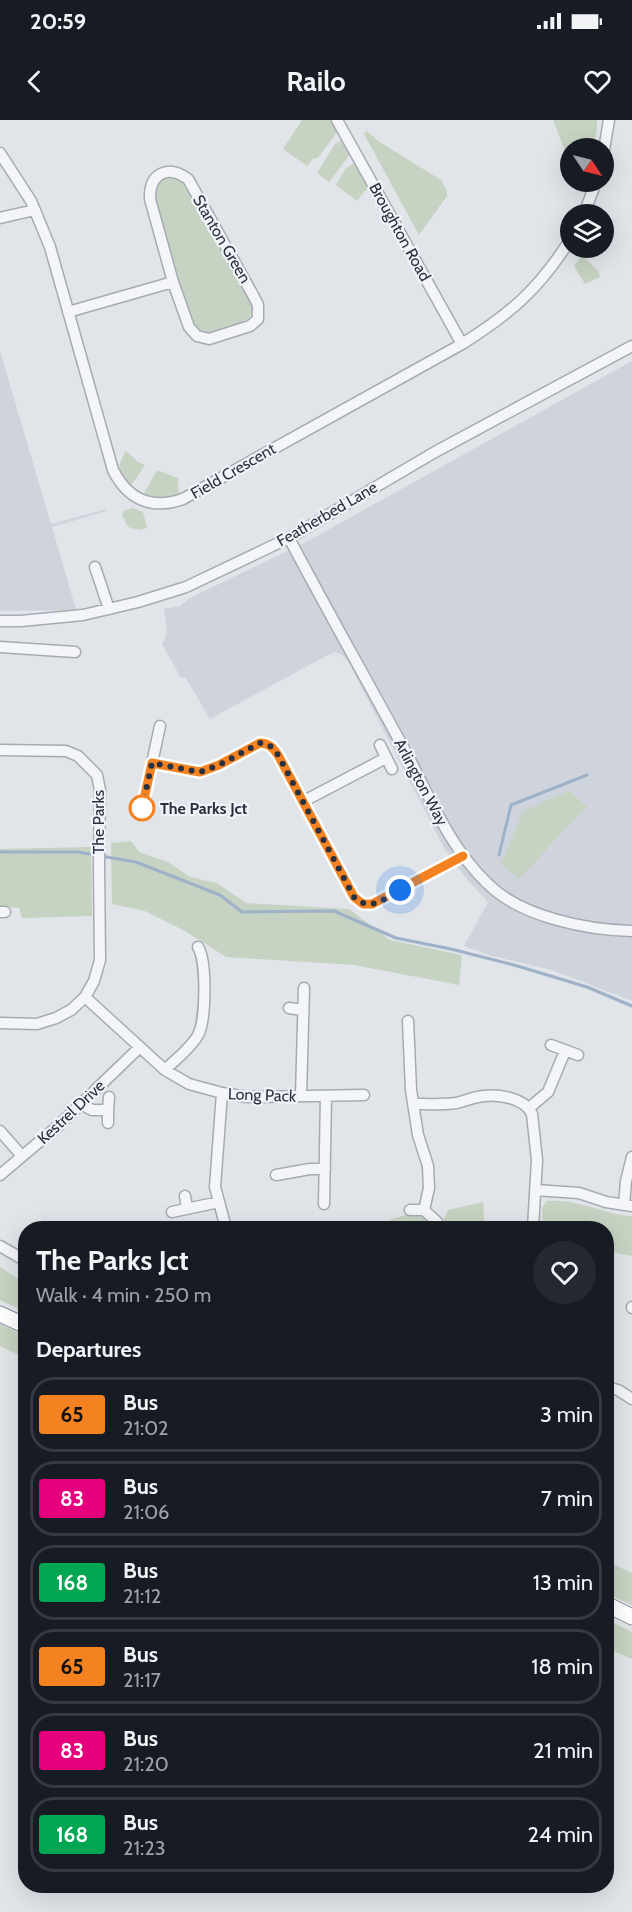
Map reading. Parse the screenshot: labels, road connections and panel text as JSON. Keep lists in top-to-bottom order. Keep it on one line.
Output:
{"streets":{"street":["Broughton Road","Stanton Green","Field Crescent","Featherbed Lane","Arlington Way","The Parks","Long Pack","Kestrel Drive"]},"crossings":[["Broughton Road","Field Crescent"],["Featherbed Lane","Arlington Way"],["The Parks","Long Pack"],["Long Pack","Kestrel Drive"]],"places":["The Parks Jct"],"lines":["bus line 65"],"north":"bottom right","page":{"status":"20:59","header":"Railo","heading":[["The Parks Jct","Walk · 4 min · 250 m"],"Departures"],"list":[{"mark":"65","name":"Bus","note":"21:02","value":"3 min"},{"mark":"83","name":"Bus","note":"21:06","value":"7 min"},{"mark":"168","name":"Bus","note":"21:12","value":"13 min"},{"mark":"65","name":"Bus","note":"21:17","value":"18 min"},{"mark":"83","name":"Bus","note":"21:20","value":"21 min"},{"mark":"168","name":"Bus","note":"21:23","value":"24 min"}]}}
